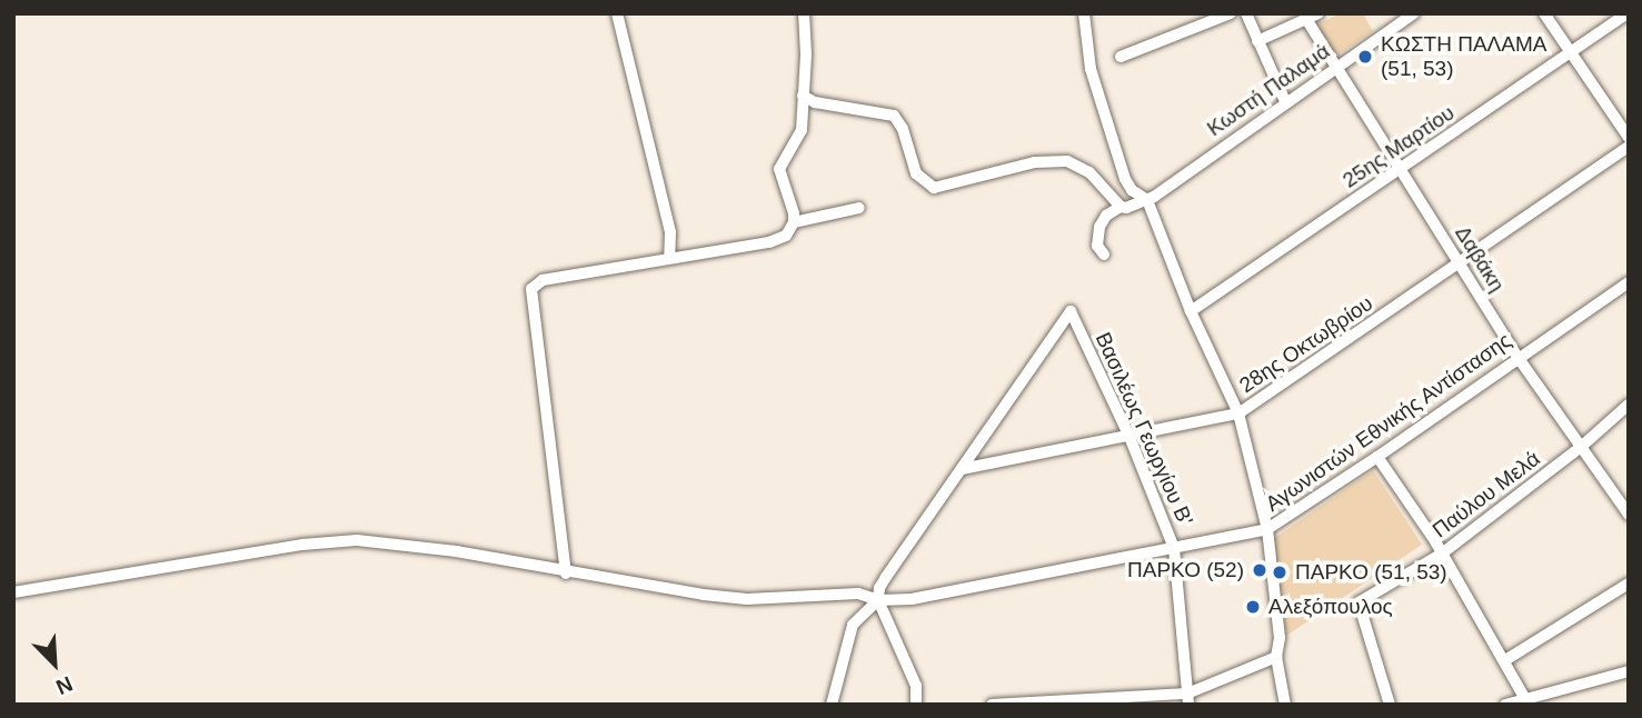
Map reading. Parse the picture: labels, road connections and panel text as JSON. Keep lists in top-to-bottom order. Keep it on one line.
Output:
{"streets":{"street":["Κωστή Παλαμά","25ης Μαρτίου","Δαβάκη","28ης Οκτωβρίου","Αγωνιστών Εθνικής Αντίστασης","Βασιλέως Γεωργίου Β'","Παύλου Μελά"]},"crossings":[["Κωστή Παλαμά","Δαβάκη"],["25ης Μαρτίου","Δαβάκη"],["Δαβάκη","28ης Οκτωβρίου"],["Δαβάκη","Αγωνιστών Εθνικής Αντίστασης"],["Δαβάκη","Παύλου Μελά"],["28ης Οκτωβρίου","Βασιλέως Γεωργίου Β'"],["Αγωνιστών Εθνικής Αντίστασης","Βασιλέως Γεωργίου Β'"]],"places":["ΚΩΣΤΗ ΠΑΛΑΜΑ (51, 53)","ΠΑΡΚΟ (52)","ΠΑΡΚΟ (51, 53)","Αλεξόπουλος"],"north":"bottom right"}
